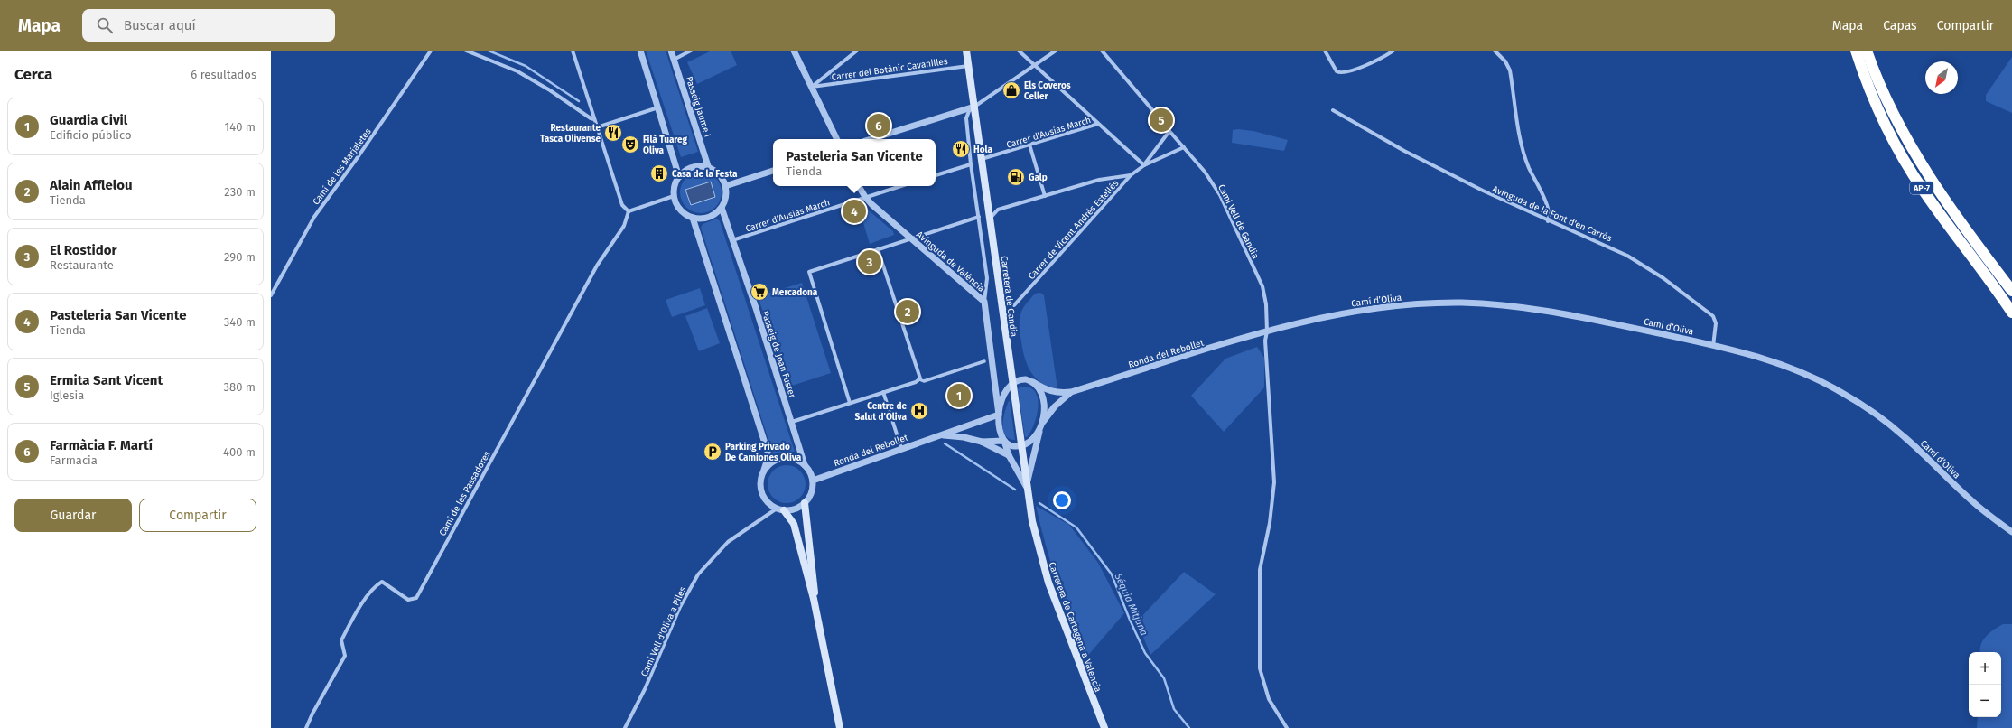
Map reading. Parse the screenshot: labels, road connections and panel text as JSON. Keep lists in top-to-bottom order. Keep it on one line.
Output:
{"streets":{"highway":["AP-7"],"main road":["Carretera de Gandia","Carretera de Cartagena a Valencia"],"street":["Carrer del Botànic Cavanilles","Passeig Jaume I","Carrer d'Ausiàs March","Camí de les Marjaletes","Avinguda de la Font d'en Carrós","Carrer d'Ausias March","Camí Vell de Gandia","Carrer de Vicent Andrés Estellés","Avinguda de València","Camí d’Oliva","Ronda del Rebollet","Passeig de Joan Fuster","Camí de les Passadores","Camí Vell d'Oliva a Piles"]},"crossings":[["Carrer del Botànic Cavanilles","Carretera de Gandia"],["Passeig Jaume I","Passeig de Joan Fuster"],["Carrer d'Ausiàs March","Carretera de Gandia"],["Avinguda de la Font d'en Carrós","Camí d’Oliva"],["Carrer d'Ausias March","Avinguda de València"],["Carrer d'Ausias March","Passeig de Joan Fuster"],["Camí Vell de Gandia","Carrer de Vicent Andrés Estellés"],["Camí Vell de Gandia","Camí d’Oliva"],["Camí Vell de Gandia","Ronda del Rebollet"],["Avinguda de València","Carretera de Gandia"],["Avinguda de València","Ronda del Rebollet"],["Avinguda de València","Carretera de Cartagena a Valencia"],["Carretera de Gandia","Ronda del Rebollet"],["Carretera de Gandia","Carretera de Cartagena a Valencia"],["Camí d’Oliva","Ronda del Rebollet"],["Ronda del Rebollet","Passeig de Joan Fuster"],["Ronda del Rebollet","Camí Vell d'Oliva a Piles"],["Passeig de Joan Fuster","Camí Vell d'Oliva a Piles"]],"water":["Séquia Mitjana"],"places":{"shop":["Els Coveros Celler"],"restaurant":["Restaurante Tasca Olivense","Hola"],"theatre":["Filà Tuareg Oliva"],"building":["Casa de la Festa"],"fuel station":["Galp"],"supermarket":["Mercadona"],"hospital":["Centre de Salut d'Oliva"],"parking":["Parking Privado De Camiones Oliva"]},"north":"bottom left","page":{"header":"Mapa","search":"Buscar aquí","nav":["Mapa","Capas","Compartir"],"heading":["Cerca","6 resultados"],"list":[{"mark":"1","name":"Guardia Civil","note":"Edificio público","value":"140 m"},{"mark":"2","name":"Alain Afflelou","note":"Tienda","value":"230 m"},{"mark":"3","name":"El Rostidor","note":"Restaurante","value":"290 m"},{"mark":"4","name":"Pasteleria San Vicente","note":"Tienda","value":"340 m"},{"mark":"5","name":"Ermita Sant Vicent","note":"Iglesia","value":"380 m"},{"mark":"6","name":"Farmàcia F. Martí","note":"Farmacia","value":"400 m"}],"pins":["5","6","4","3","2","1"],"popup":["Pasteleria San Vicente","Tienda"],"buttons":["Guardar","Compartir"],"map_buttons":["+","−"]}}
